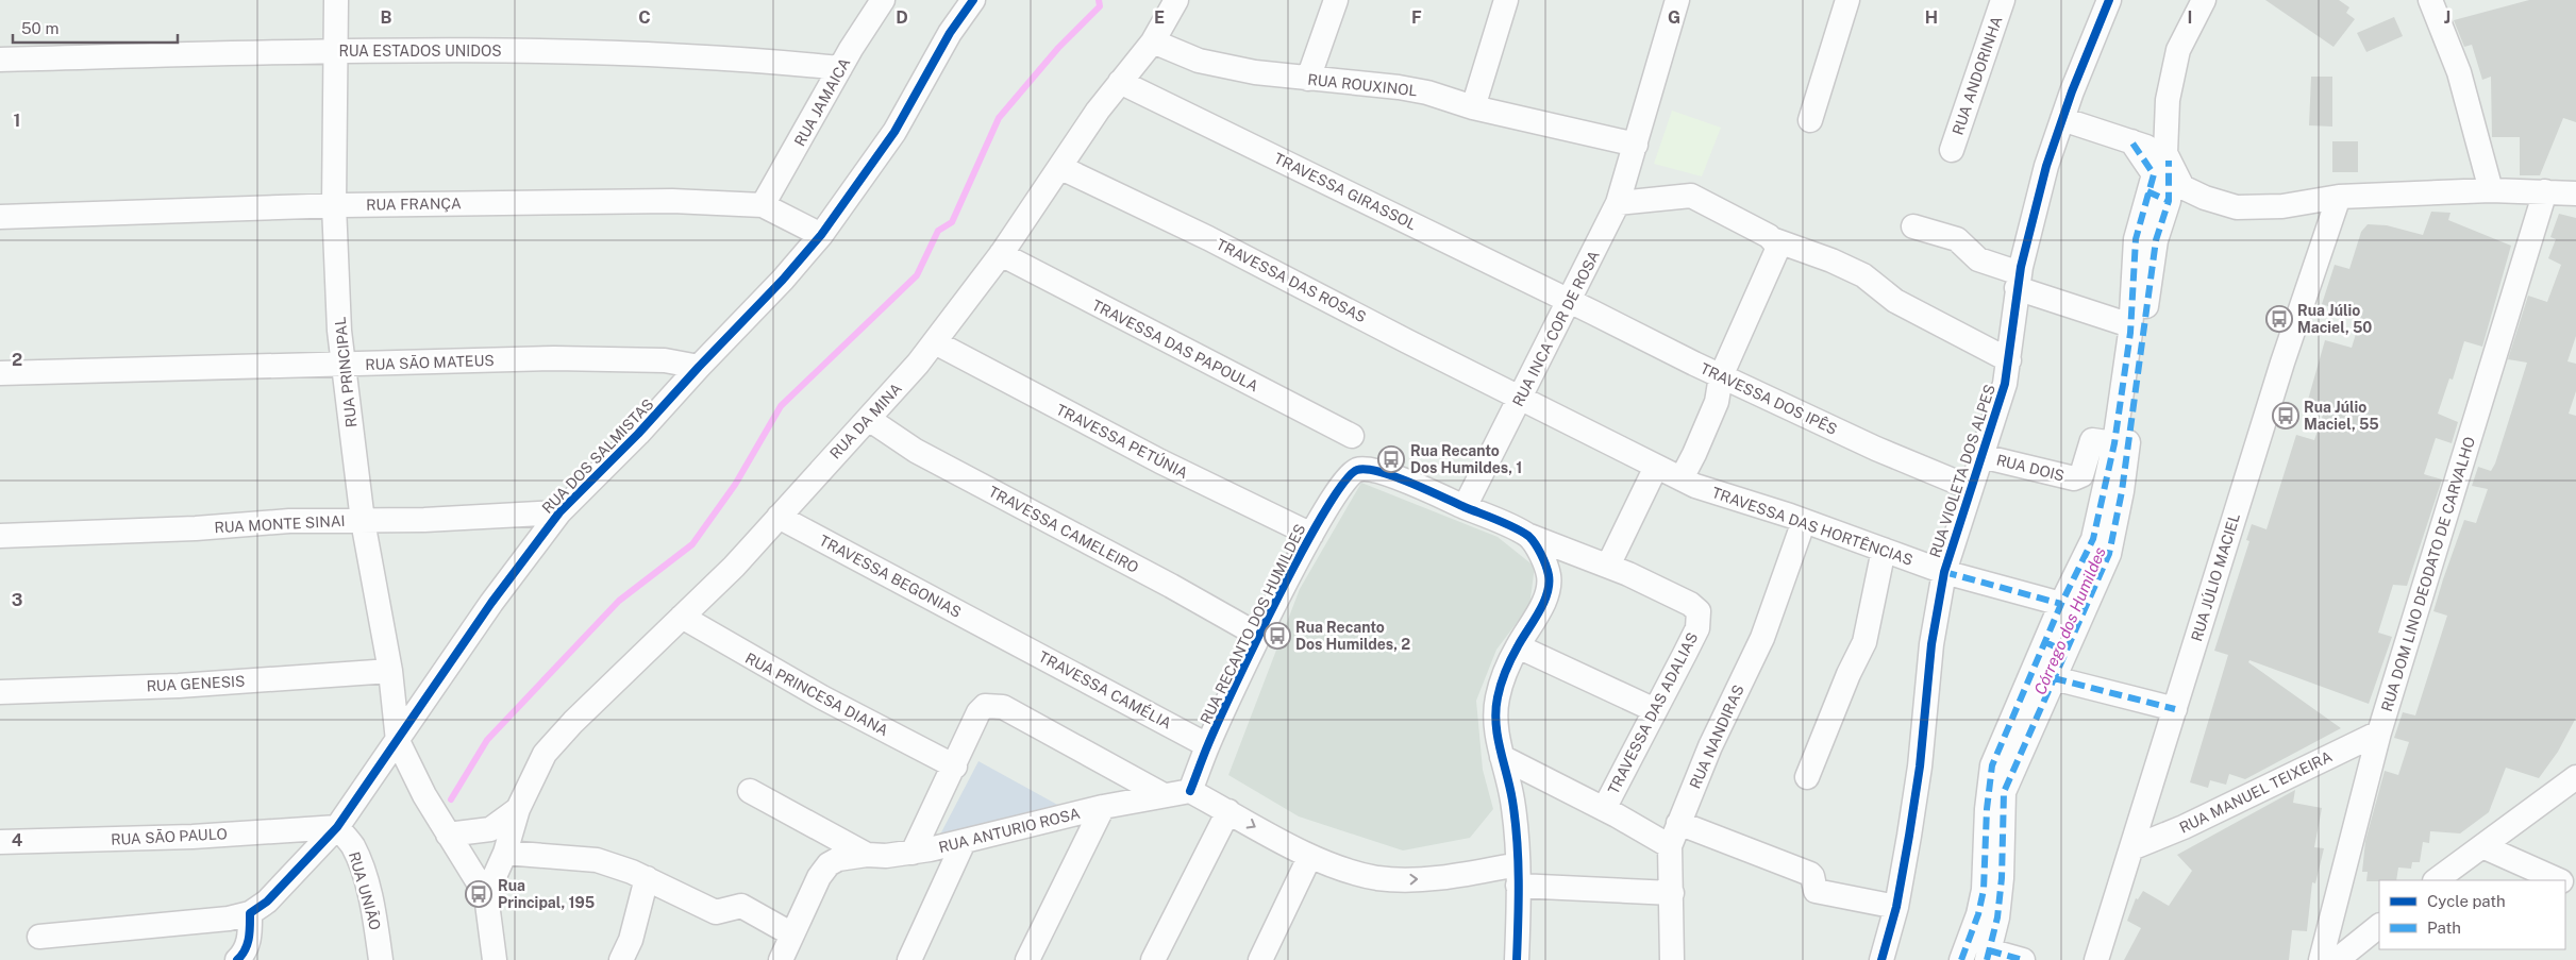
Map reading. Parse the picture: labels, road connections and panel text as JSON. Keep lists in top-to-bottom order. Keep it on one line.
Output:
{"streets":{"street":["RUA ESTADOS UNIDOS","RUA ANDORINHA","RUA ROUXINOL","RUA JAMAICA","TRAVESSA GIRASSOL","RUA FRANÇA","TRAVESSA DAS ROSAS","RUA INCA COR DE ROSA","TRAVESSA DAS PAPOULA","RUA SÃO MATEUS","RUA PRINCIPAL","TRAVESSA DOS IPÊS","RUA DA MINA","TRAVESSA PETÚNIA","RUA DOS SALMISTAS","RUA DOIS","RUA VIOLETA DOS ALPES","RUA MONTE SINAI","TRAVESSA DAS HORTÊNCIAS","TRAVESSA CAMELEIRO","RUA DOM LINO DEODATO DE CARVALHO","TRAVESSA BEGONIAS","RUA JÚLIO MACIEL","RUA RECANTO DOS HUMILDES","RUA GENESIS","TRAVESSA CAMÉLIA","RUA PRINCESA DIANA","TRAVESSA DAS ADALIAS","RUA NANDIRAS","RUA MANUEL TEIXEIRA","RUA ANTURIO ROSA","RUA SÃO PAULO","RUA UNIÃO"]},"crossings":[["RUA ESTADOS UNIDOS","RUA JAMAICA"],["RUA ESTADOS UNIDOS","RUA PRINCIPAL"],["RUA ROUXINOL","RUA INCA COR DE ROSA"],["RUA ROUXINOL","RUA DA MINA"],["RUA JAMAICA","RUA FRANÇA"],["TRAVESSA GIRASSOL","RUA INCA COR DE ROSA"],["TRAVESSA GIRASSOL","TRAVESSA DOS IPÊS"],["TRAVESSA GIRASSOL","RUA DA MINA"],["RUA FRANÇA","RUA PRINCIPAL"],["RUA FRANÇA","RUA DOS SALMISTAS"],["TRAVESSA DAS ROSAS","RUA INCA COR DE ROSA"],["TRAVESSA DAS ROSAS","RUA DA MINA"],["TRAVESSA DAS ROSAS","TRAVESSA DAS HORTÊNCIAS"],["RUA INCA COR DE ROSA","TRAVESSA DOS IPÊS"],["RUA INCA COR DE ROSA","TRAVESSA DAS HORTÊNCIAS"],["RUA INCA COR DE ROSA","RUA RECANTO DOS HUMILDES"],["TRAVESSA DAS PAPOULA","RUA DA MINA"],["RUA SÃO MATEUS","RUA PRINCIPAL"],["RUA SÃO MATEUS","RUA DOS SALMISTAS"],["RUA PRINCIPAL","RUA DOS SALMISTAS"],["RUA PRINCIPAL","RUA MONTE SINAI"],["RUA PRINCIPAL","RUA GENESIS"],["TRAVESSA DOS IPÊS","RUA VIOLETA DOS ALPES"],["RUA DA MINA","TRAVESSA PETÚNIA"],["RUA DA MINA","TRAVESSA CAMELEIRO"],["RUA DA MINA","TRAVESSA BEGONIAS"],["RUA DA MINA","RUA PRINCESA DIANA"],["TRAVESSA PETÚNIA","RUA RECANTO DOS HUMILDES"],["RUA DOS SALMISTAS","RUA MONTE SINAI"],["RUA DOS SALMISTAS","RUA SÃO PAULO"],["RUA DOS SALMISTAS","RUA UNIÃO"],["RUA DOIS","RUA VIOLETA DOS ALPES"],["RUA VIOLETA DOS ALPES","TRAVESSA DAS HORTÊNCIAS"],["TRAVESSA DAS HORTÊNCIAS","RUA NANDIRAS"],["TRAVESSA CAMELEIRO","RUA RECANTO DOS HUMILDES"],["RUA DOM LINO DEODATO DE CARVALHO","RUA MANUEL TEIXEIRA"],["TRAVESSA BEGONIAS","TRAVESSA CAMÉLIA"],["RUA JÚLIO MACIEL","RUA MANUEL TEIXEIRA"],["RUA RECANTO DOS HUMILDES","TRAVESSA CAMÉLIA"],["RUA RECANTO DOS HUMILDES","TRAVESSA DAS ADALIAS"],["RUA RECANTO DOS HUMILDES","RUA ANTURIO ROSA"],["RUA SÃO PAULO","RUA UNIÃO"]],"water":["Córrego dos Humildes"],"places":{"bus stop":["Rua Júlio Maciel, 50","Rua Júlio Maciel, 55","Rua Recanto Dos Humildes, 1","Rua Recanto Dos Humildes, 2","Rua Principal, 195"]},"legend":["Cycle path","Path"],"scale_bar":"50 m","grid":{"columns":["B","C","D","E","F","G","H","I","J"],"rows":["1","2","3","4"]}}
